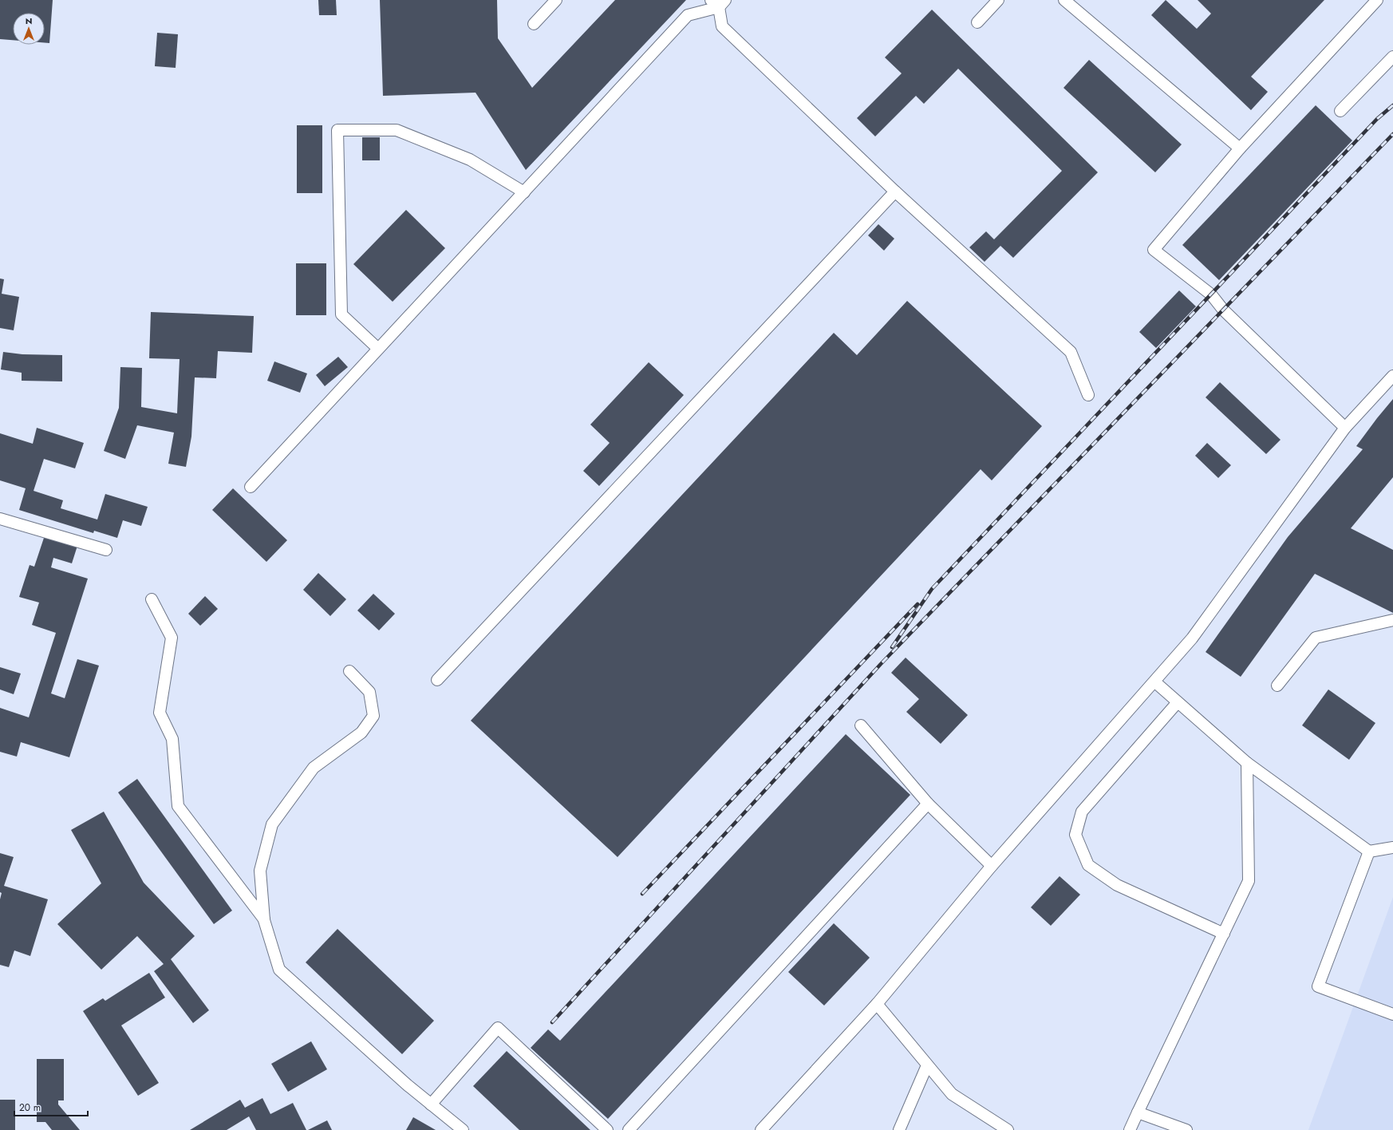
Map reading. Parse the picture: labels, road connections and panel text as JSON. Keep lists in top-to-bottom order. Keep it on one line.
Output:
{"scale_bar":"20 m","north":"top"}
